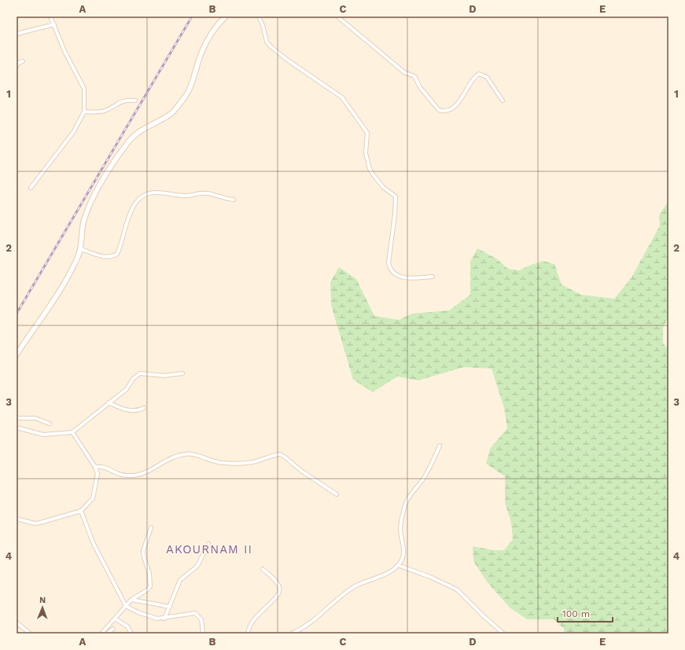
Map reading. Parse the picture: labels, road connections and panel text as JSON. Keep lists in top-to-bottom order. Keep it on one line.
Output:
{"districts":["AKOURNAM II"],"scale_bar":"100 m","north":"top","grid":{"columns":["A","B","C","D","E"],"rows":["1","2","3","4"]}}
